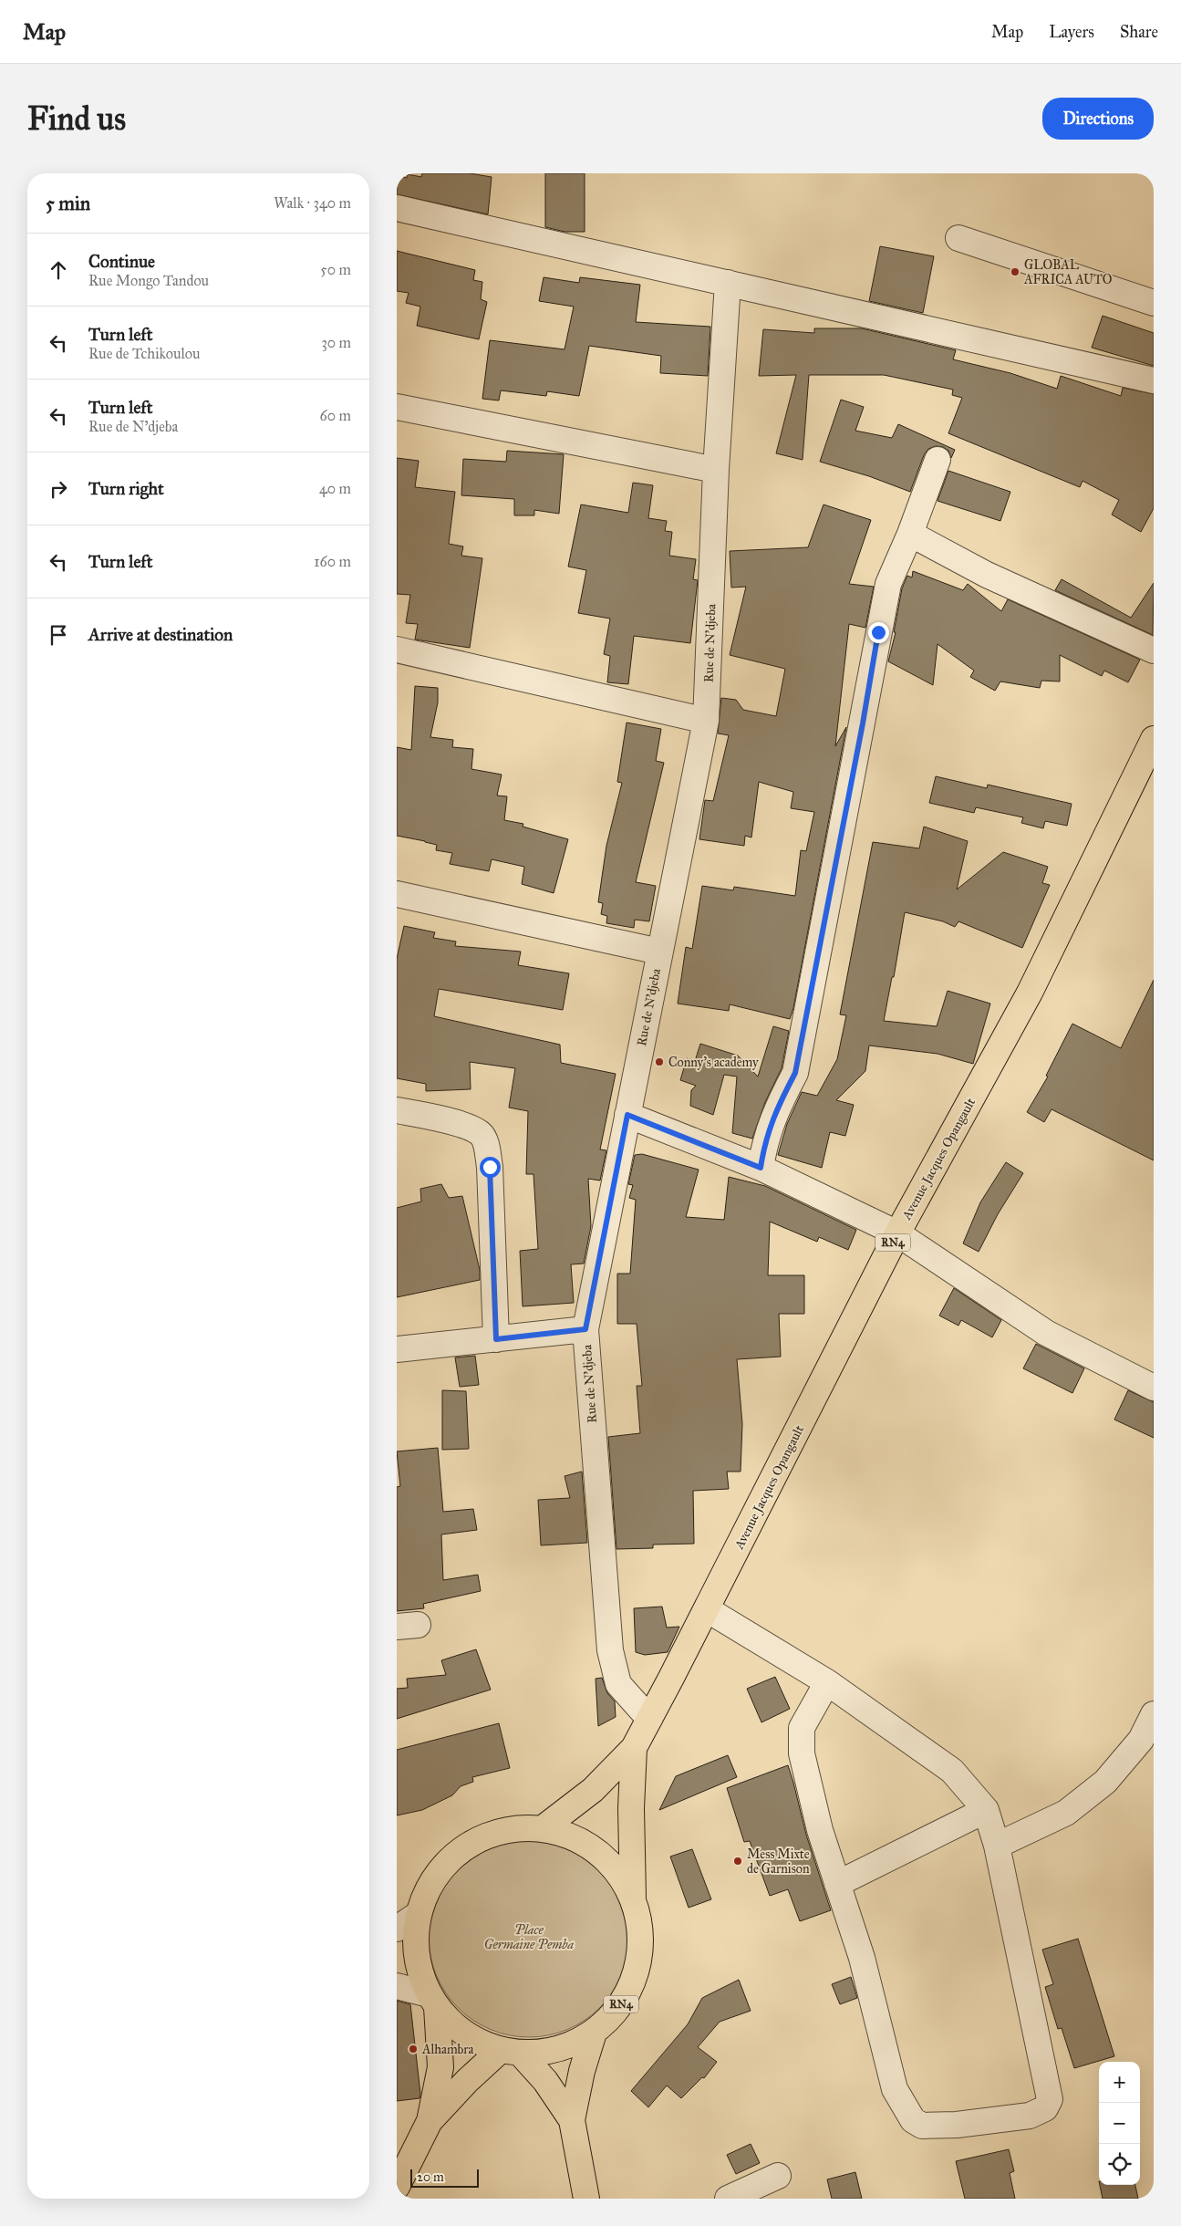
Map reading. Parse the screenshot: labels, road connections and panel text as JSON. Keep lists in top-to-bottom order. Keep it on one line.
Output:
{"streets":{"main road":["Avenue Jacques Opangault","RN4"],"street":["Rue de N'djeba"]},"crossings":[["Rue de N'djeba","Avenue Jacques Opangault"],["Avenue Jacques Opangault","RN4"]],"parks":["Place Germaine Pemba"],"places":["GLOBAL AFRICA AUTO","Conny's academy","Mess Mixte de Garnison","Alhambra"],"scale_bar":"20 m","page":{"header":"Map","nav":["Map","Layers","Share"],"buttons":"Directions","title":"Find us","heading":["5 min","Walk · 340 m"],"list":[["Continue","Rue Mongo Tandou","50 m"],["Turn left","Rue de Tchikoulou","30 m"],["Turn left","Rue de N'djeba","60 m"],["Turn right","40 m"],["Turn left","160 m"],"Arrive at destination"],"map_buttons":["+","−"],"scale":"20 m"}}
